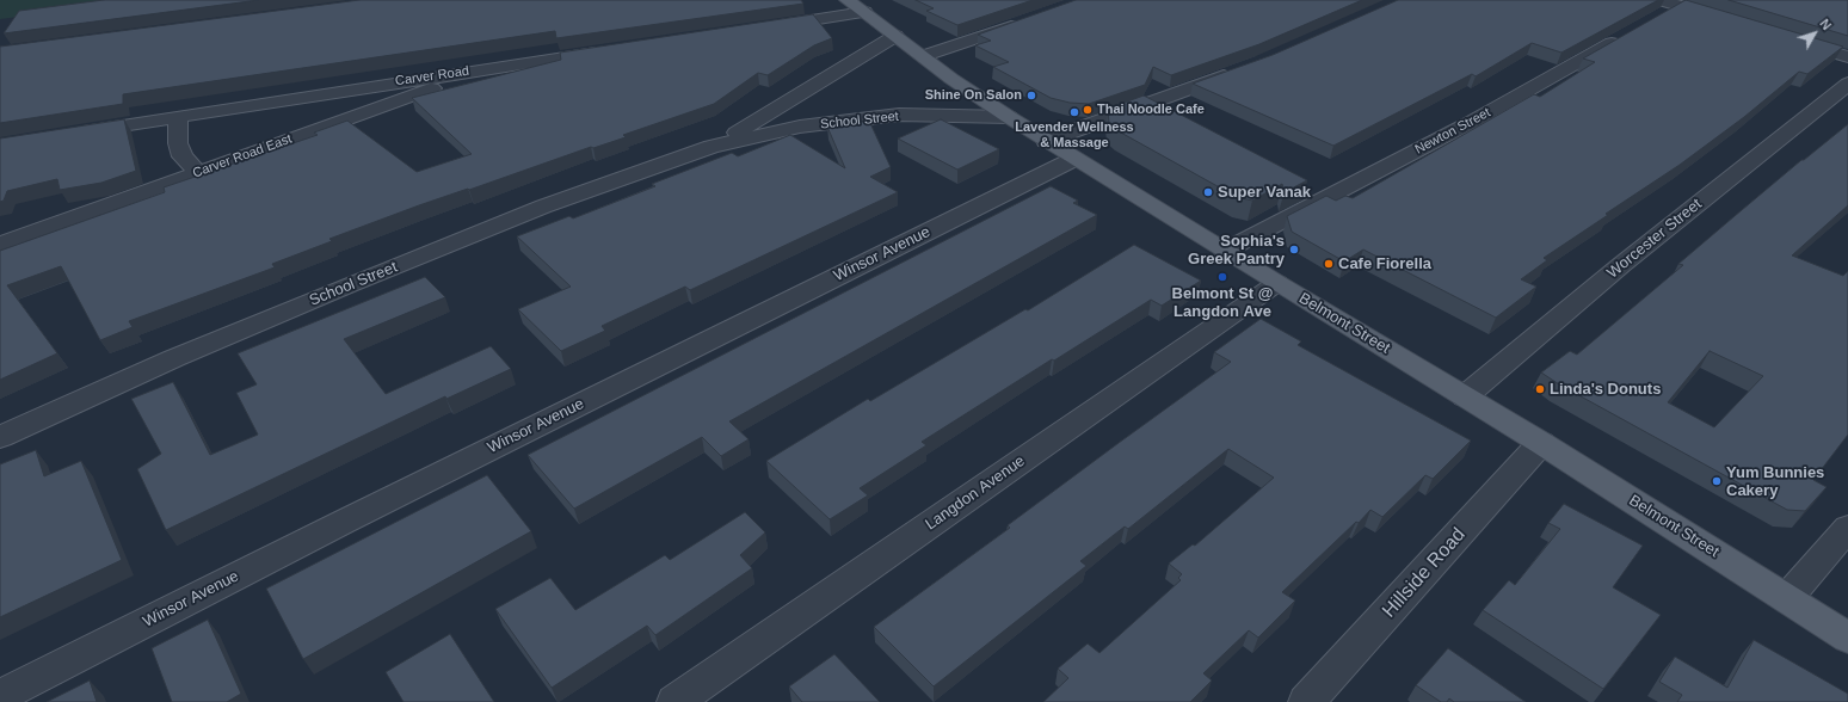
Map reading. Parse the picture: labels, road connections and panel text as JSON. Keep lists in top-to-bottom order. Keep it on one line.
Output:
{"streets":{"main road":["Belmont Street"],"street":["Carver Road","School Street","Newton Street","Carver Road East","Worcester Street","Winsor Avenue","Langdon Avenue","Hillside Road"]},"crossings":[["Carver Road","Carver Road East"],["School Street","Belmont Street"],["Newton Street","Belmont Street"],["Worcester Street","Belmont Street"],["Winsor Avenue","Belmont Street"],["Belmont Street","Langdon Avenue"],["Belmont Street","Hillside Road"]],"places":["Shine On Salon","Thai Noodle Cafe","Lavender Wellness & Massage","Super Vanak","Sophia's Greek Pantry","Cafe Fiorella","Belmont St @ Langdon Ave","Linda's Donuts","Yum Bunnies Cakery"],"north":"top right"}
